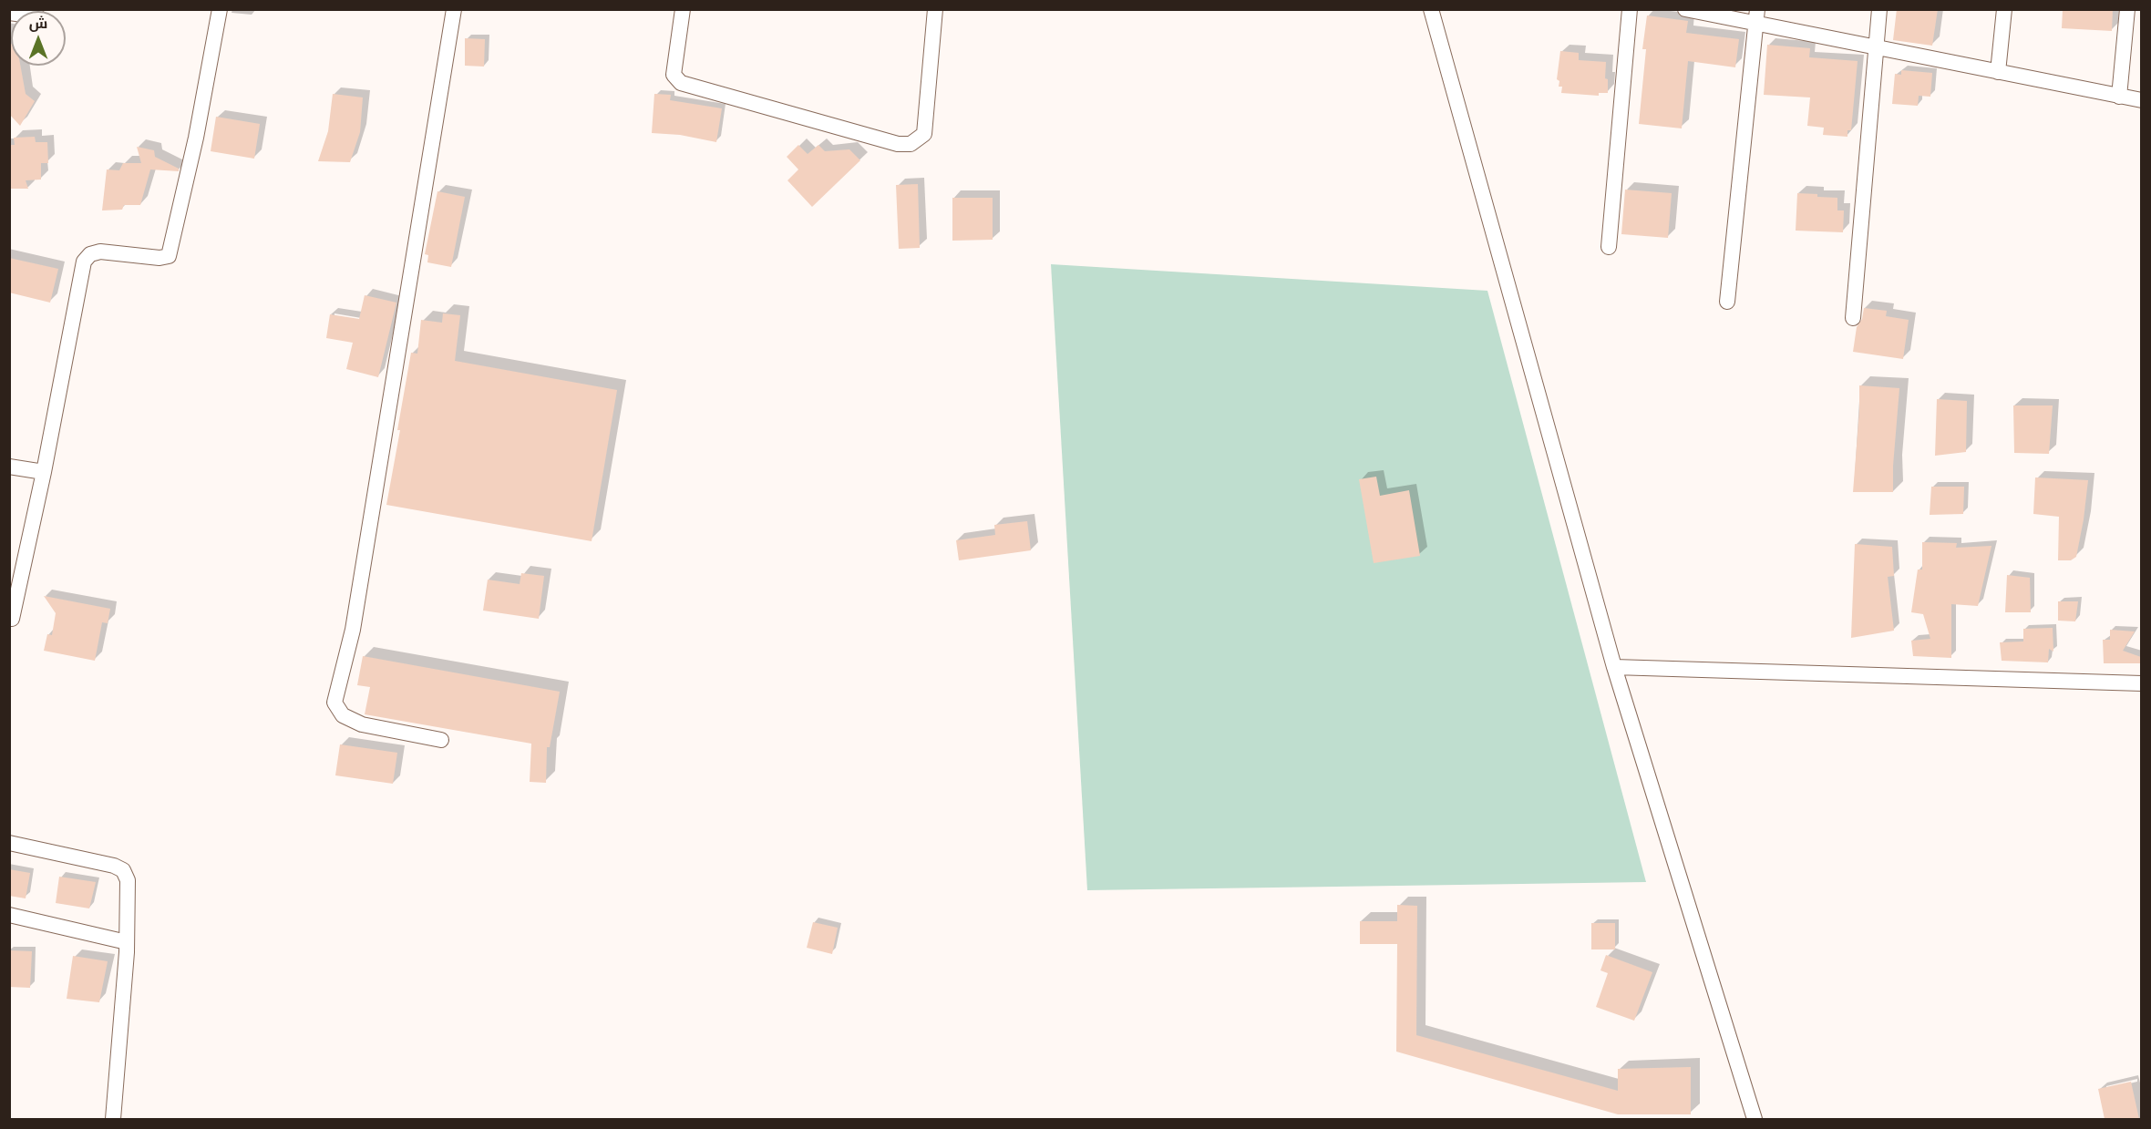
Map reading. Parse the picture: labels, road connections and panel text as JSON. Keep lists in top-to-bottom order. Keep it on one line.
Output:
{"north":"top"}
